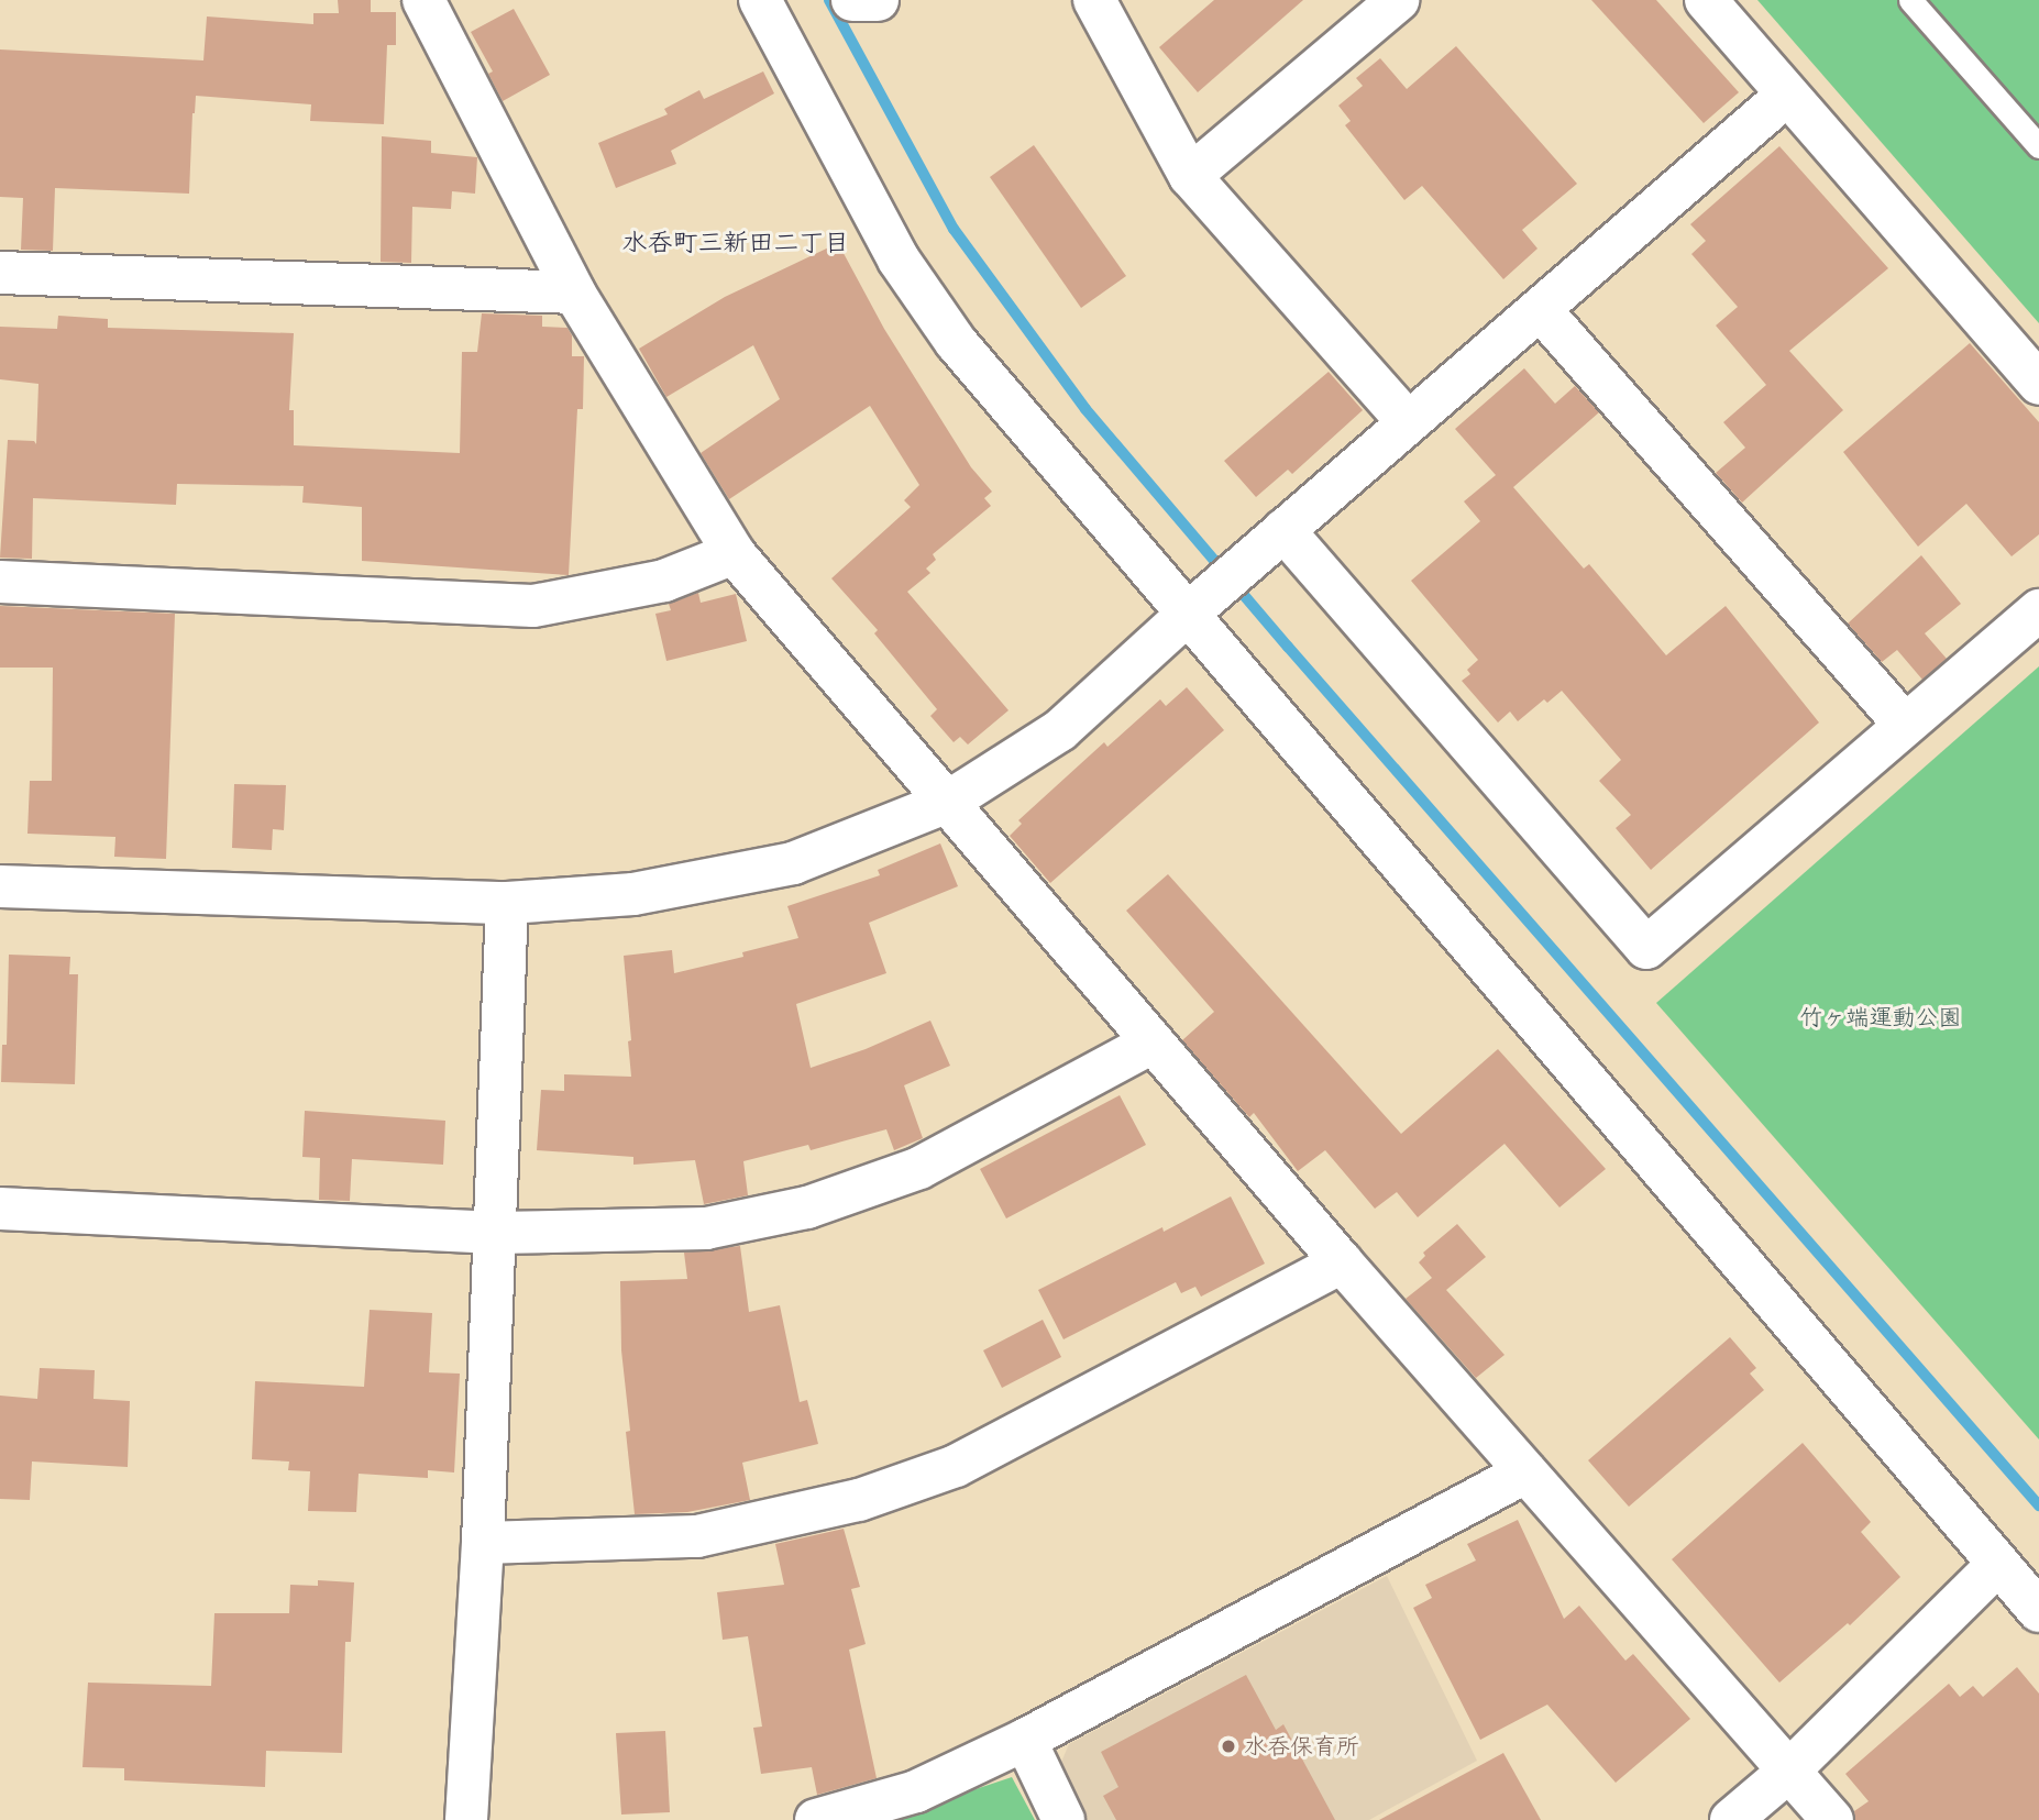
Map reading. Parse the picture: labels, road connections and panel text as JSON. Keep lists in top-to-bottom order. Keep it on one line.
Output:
{"districts":["水呑町三新田二丁目"],"parks":["竹ヶ端運動公園"],"places":["水呑保育所"]}
